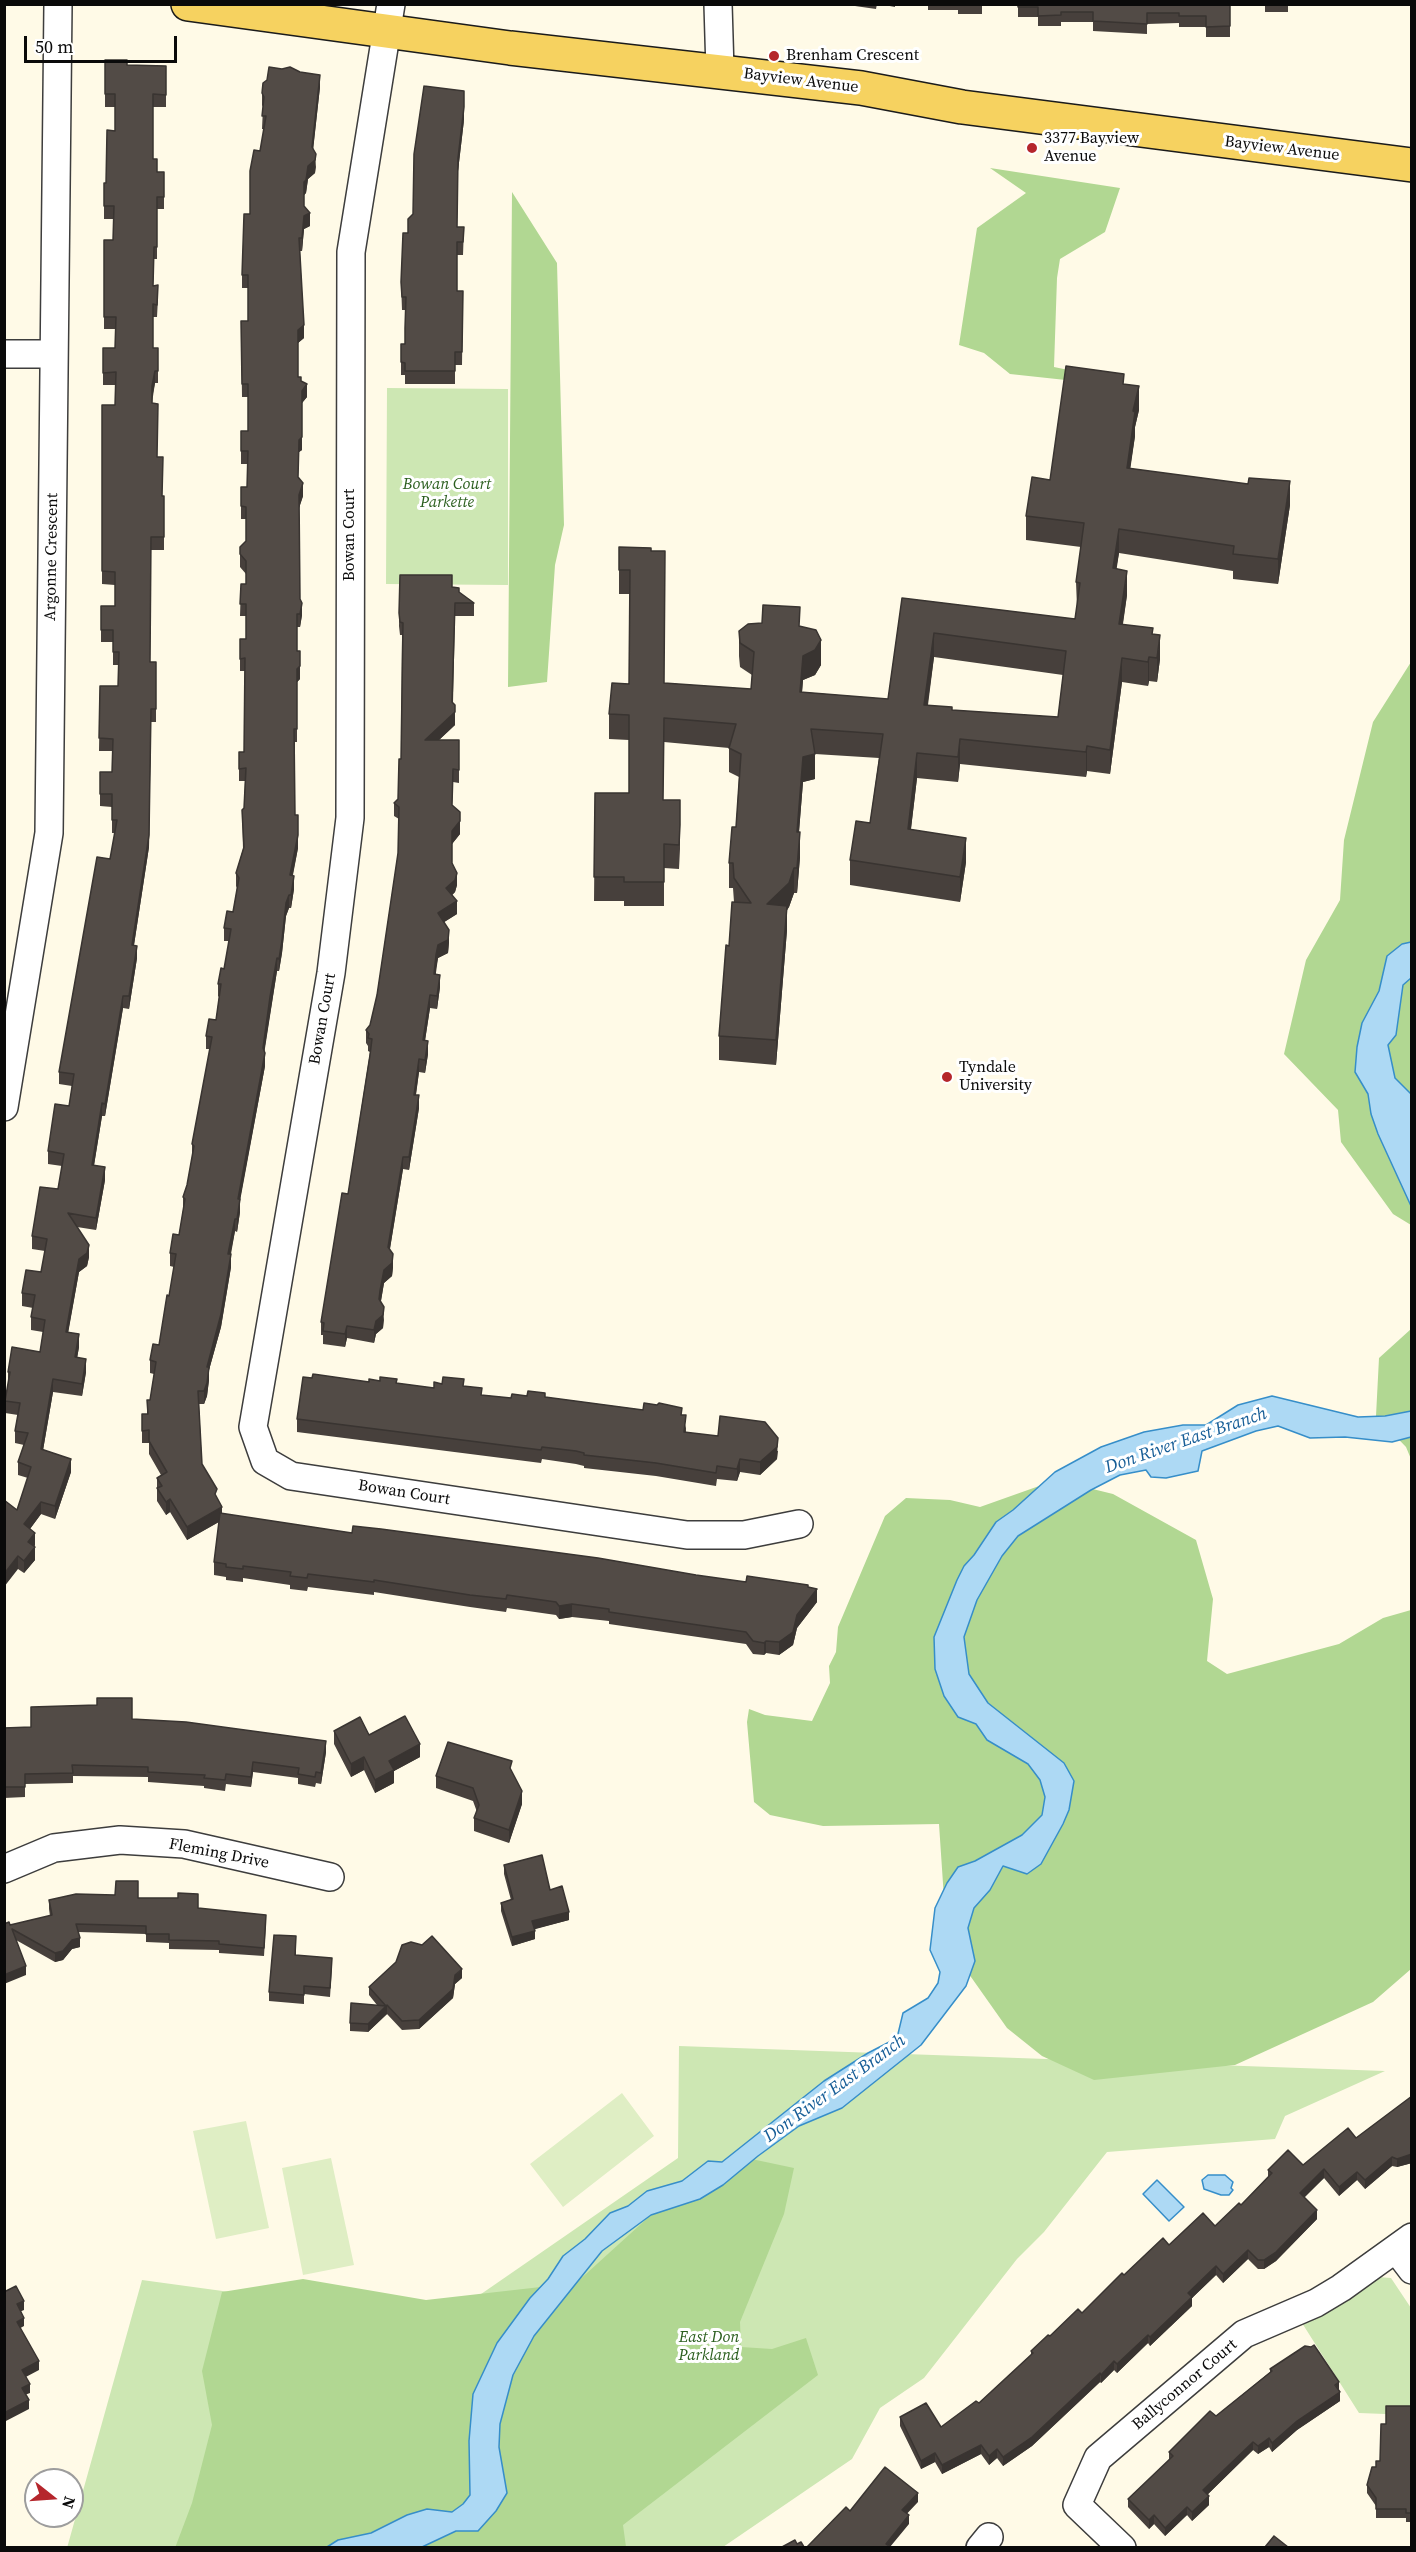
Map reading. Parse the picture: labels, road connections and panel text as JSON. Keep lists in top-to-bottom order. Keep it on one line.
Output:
{"streets":{"main road":["Bayview Avenue"],"street":["Bowan Court","Argonne Crescent","Fleming Drive","Ballyconnor Court"]},"crossings":[["Bayview Avenue","Bowan Court"]],"water":["Don River East Branch"],"parks":["Bowan Court Parkette","East Don Parkland"],"places":["Brenham Crescent","3377 Bayview Avenue","Tyndale University"],"scale_bar":"50 m","north":"right"}
